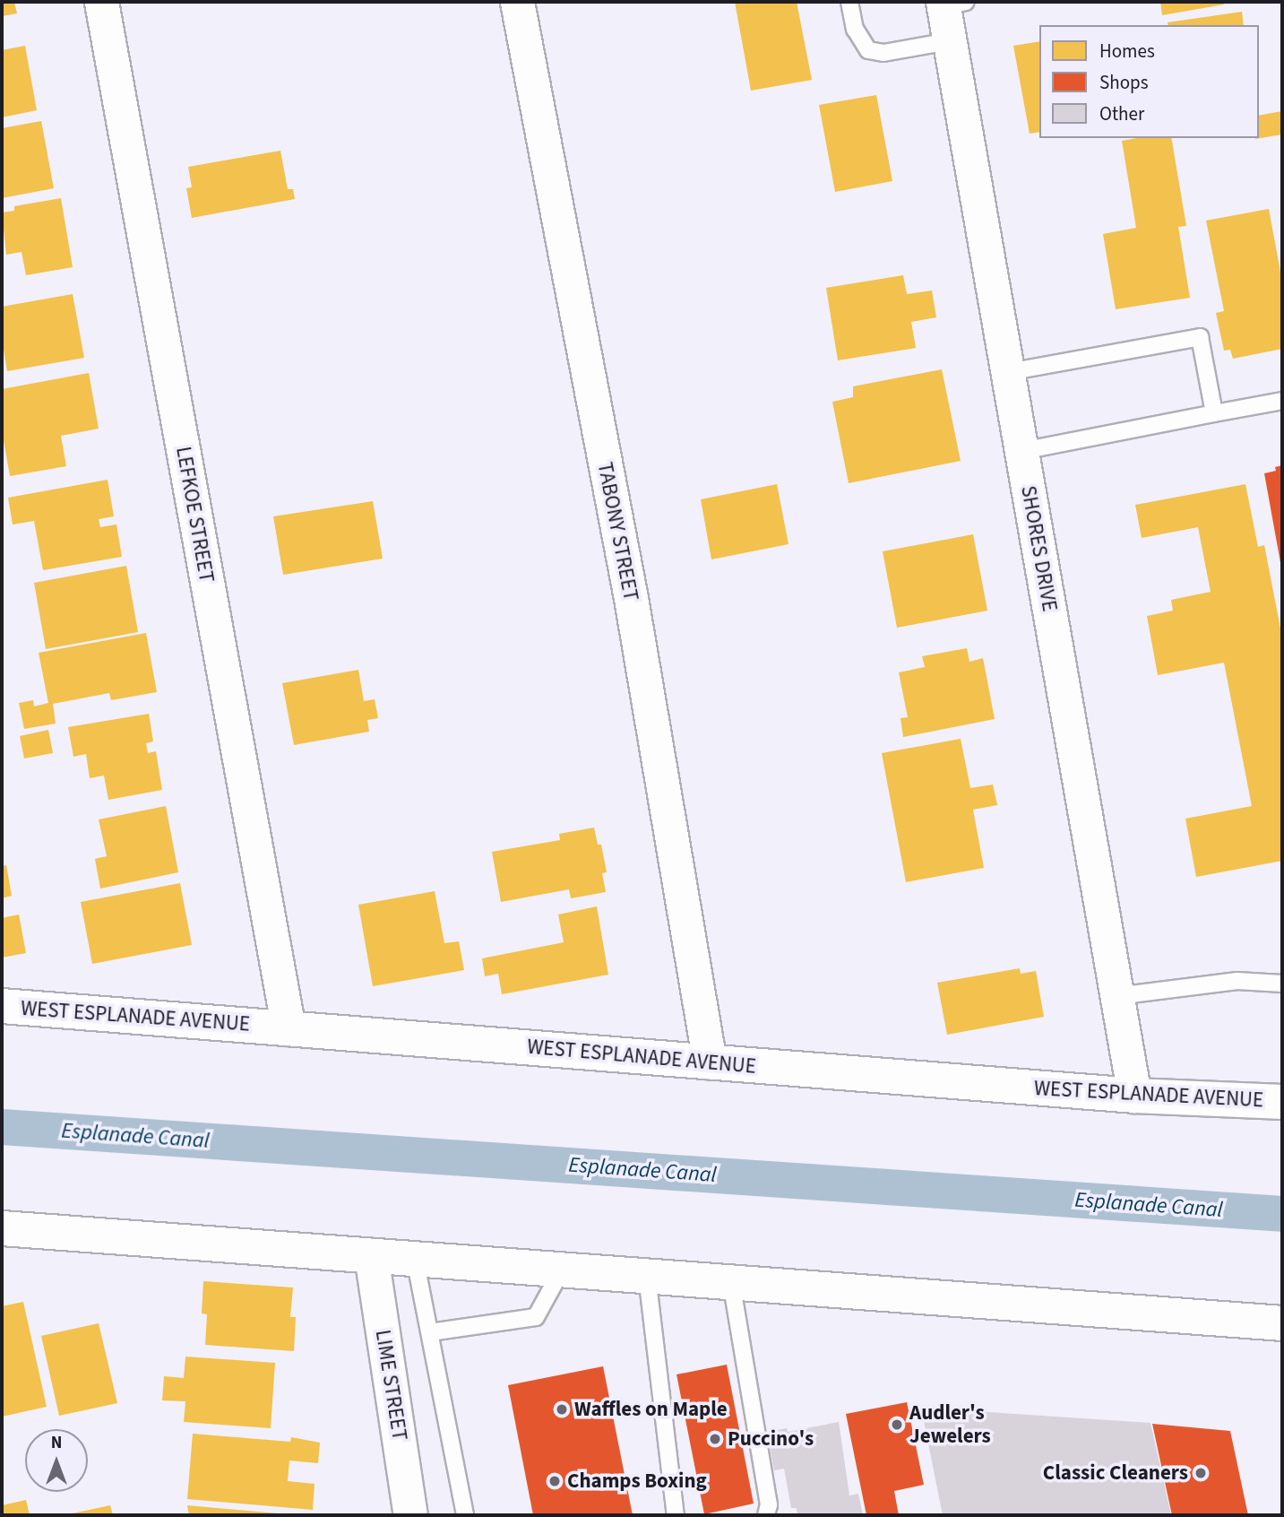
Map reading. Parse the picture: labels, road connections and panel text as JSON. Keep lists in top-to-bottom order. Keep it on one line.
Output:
{"streets":{"main road":["WEST ESPLANADE AVENUE"],"street":["LEFKOE STREET","TABONY STREET","SHORES DRIVE","LIME STREET"]},"crossings":[["LEFKOE STREET","WEST ESPLANADE AVENUE"],["TABONY STREET","WEST ESPLANADE AVENUE"],["SHORES DRIVE","WEST ESPLANADE AVENUE"]],"water":["Esplanade Canal"],"places":["Waffles on Maple","Audler's Jewelers","Puccino's","Classic Cleaners","Champs Boxing"],"legend":["Homes","Shops","Other"],"north":"top"}
